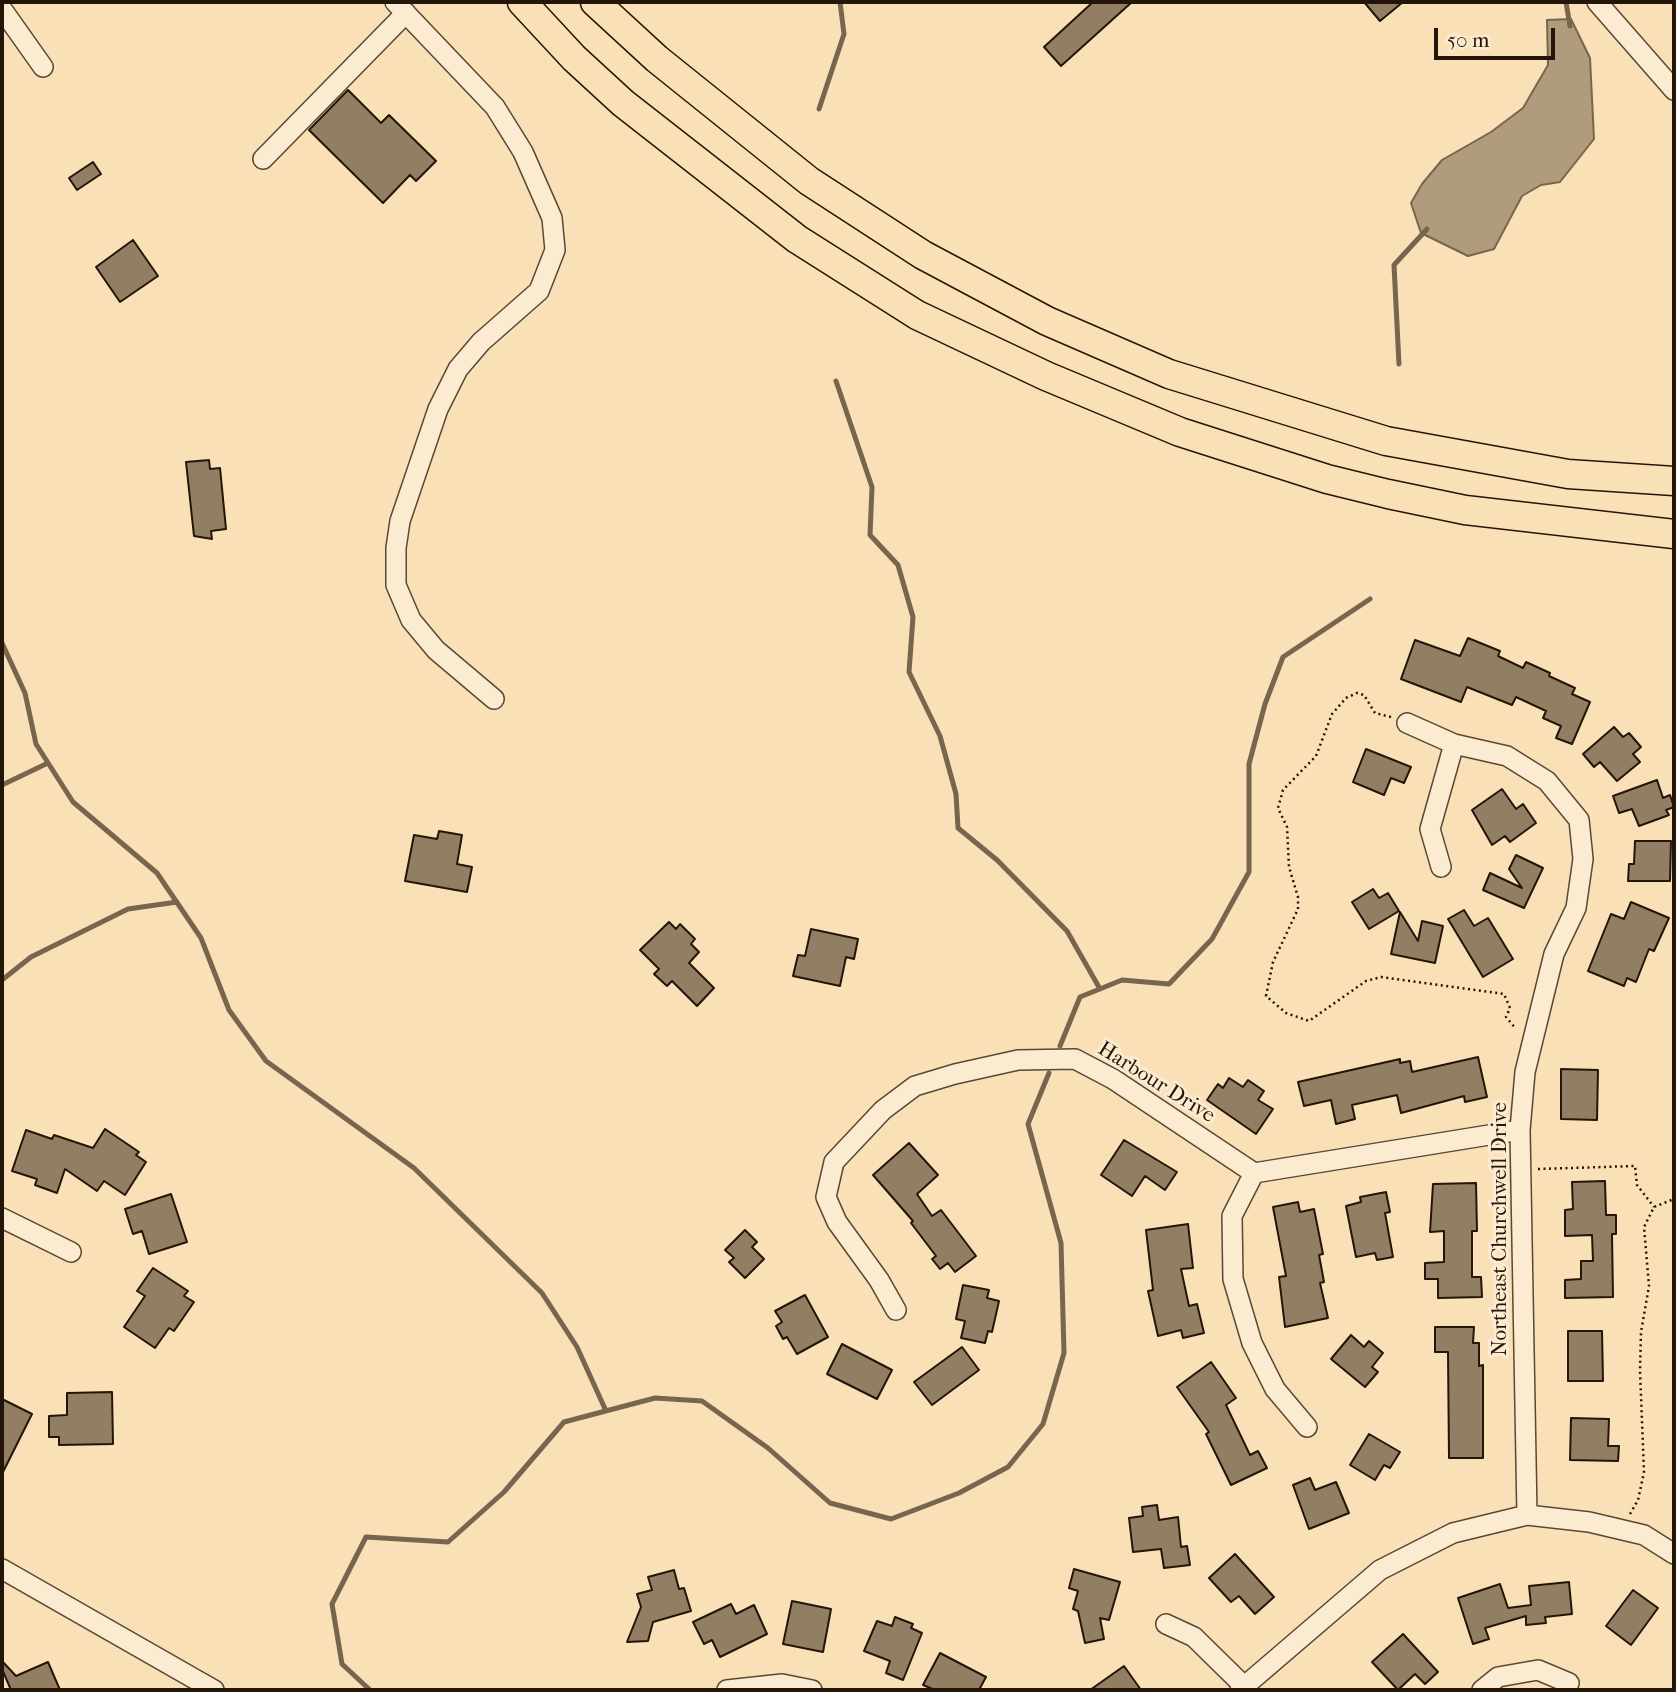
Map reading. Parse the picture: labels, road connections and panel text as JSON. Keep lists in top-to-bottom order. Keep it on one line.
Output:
{"streets":{"street":["Harbour Drive","Northeast Churchwell Drive"]},"scale_bar":"50 m"}
